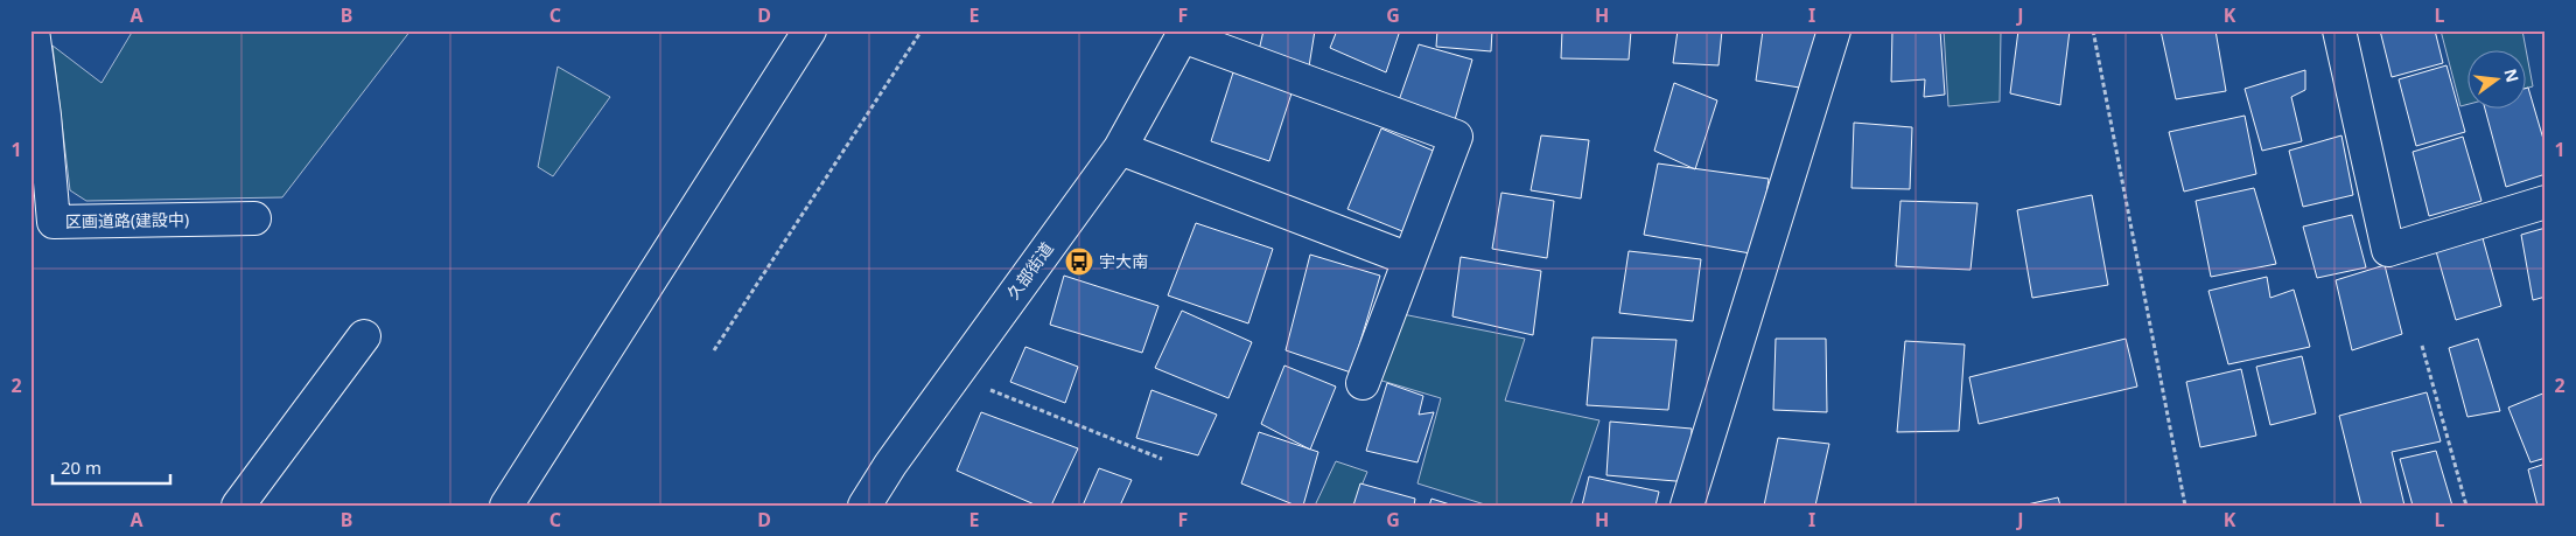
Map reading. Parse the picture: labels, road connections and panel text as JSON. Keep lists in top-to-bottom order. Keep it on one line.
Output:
{"streets":{"street":["区画道路(建設中)","久部街道"]},"places":{"bus stop":["宇大南"]},"scale_bar":"20 m","north":"right","grid":{"columns":["A","B","C","D","E","F","G","H","I","J","K","L"],"rows":["1","2"]}}
